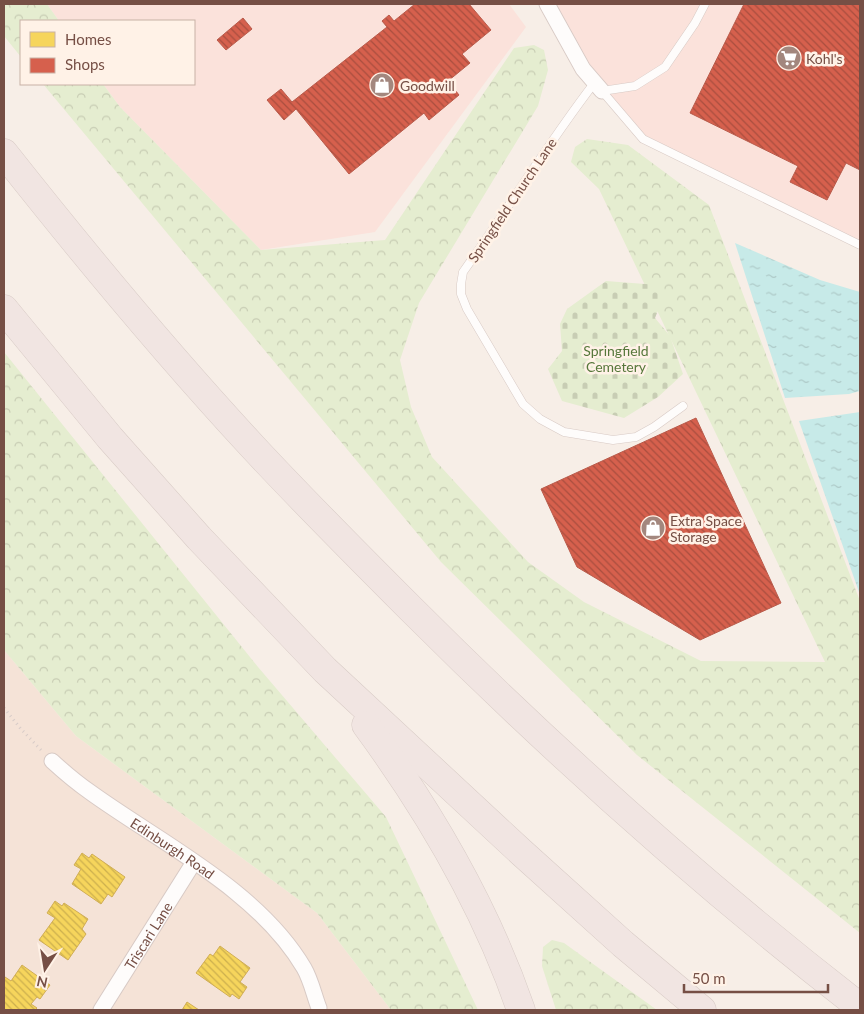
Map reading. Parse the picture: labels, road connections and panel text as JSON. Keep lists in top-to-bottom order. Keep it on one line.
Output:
{"streets":{"street":["Edinburgh Road","Triscari Lane"],"lane":["Springfield Church Lane"]},"crossings":[["Edinburgh Road","Triscari Lane"]],"parks":["Springfield Cemetery"],"places":{"supermarket":["Kohl's"],"shop":["Goodwill","Extra Space Storage"]},"legend":["Homes","Shops"],"scale_bar":"50 m","north":"bottom"}
